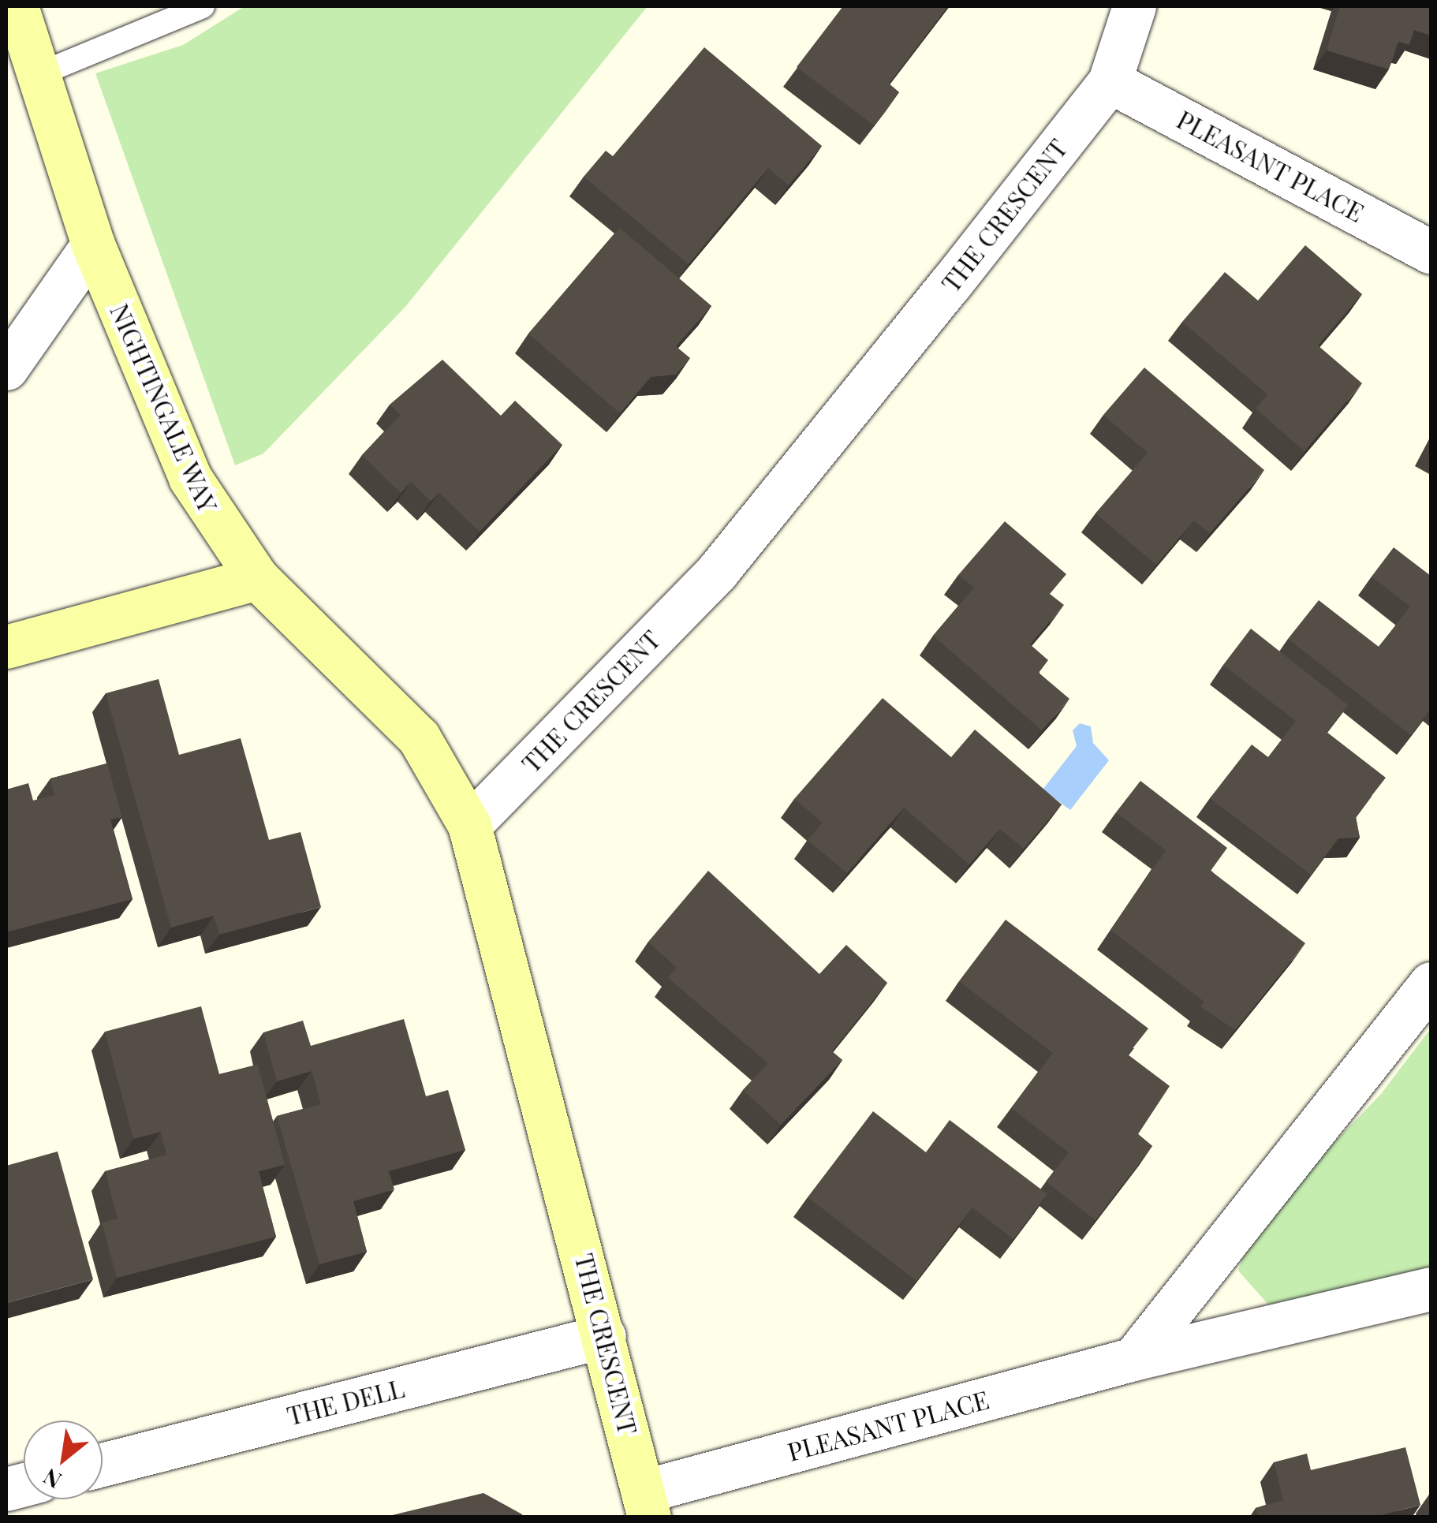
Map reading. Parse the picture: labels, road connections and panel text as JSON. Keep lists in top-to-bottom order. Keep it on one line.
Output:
{"streets":{"street":["PLEASANT PLACE","THE CRESCENT","NIGHTINGALE WAY","THE DELL"]},"crossings":[["PLEASANT PLACE","THE CRESCENT"],["THE CRESCENT","NIGHTINGALE WAY"],["THE CRESCENT","THE DELL"]],"north":"bottom left"}
